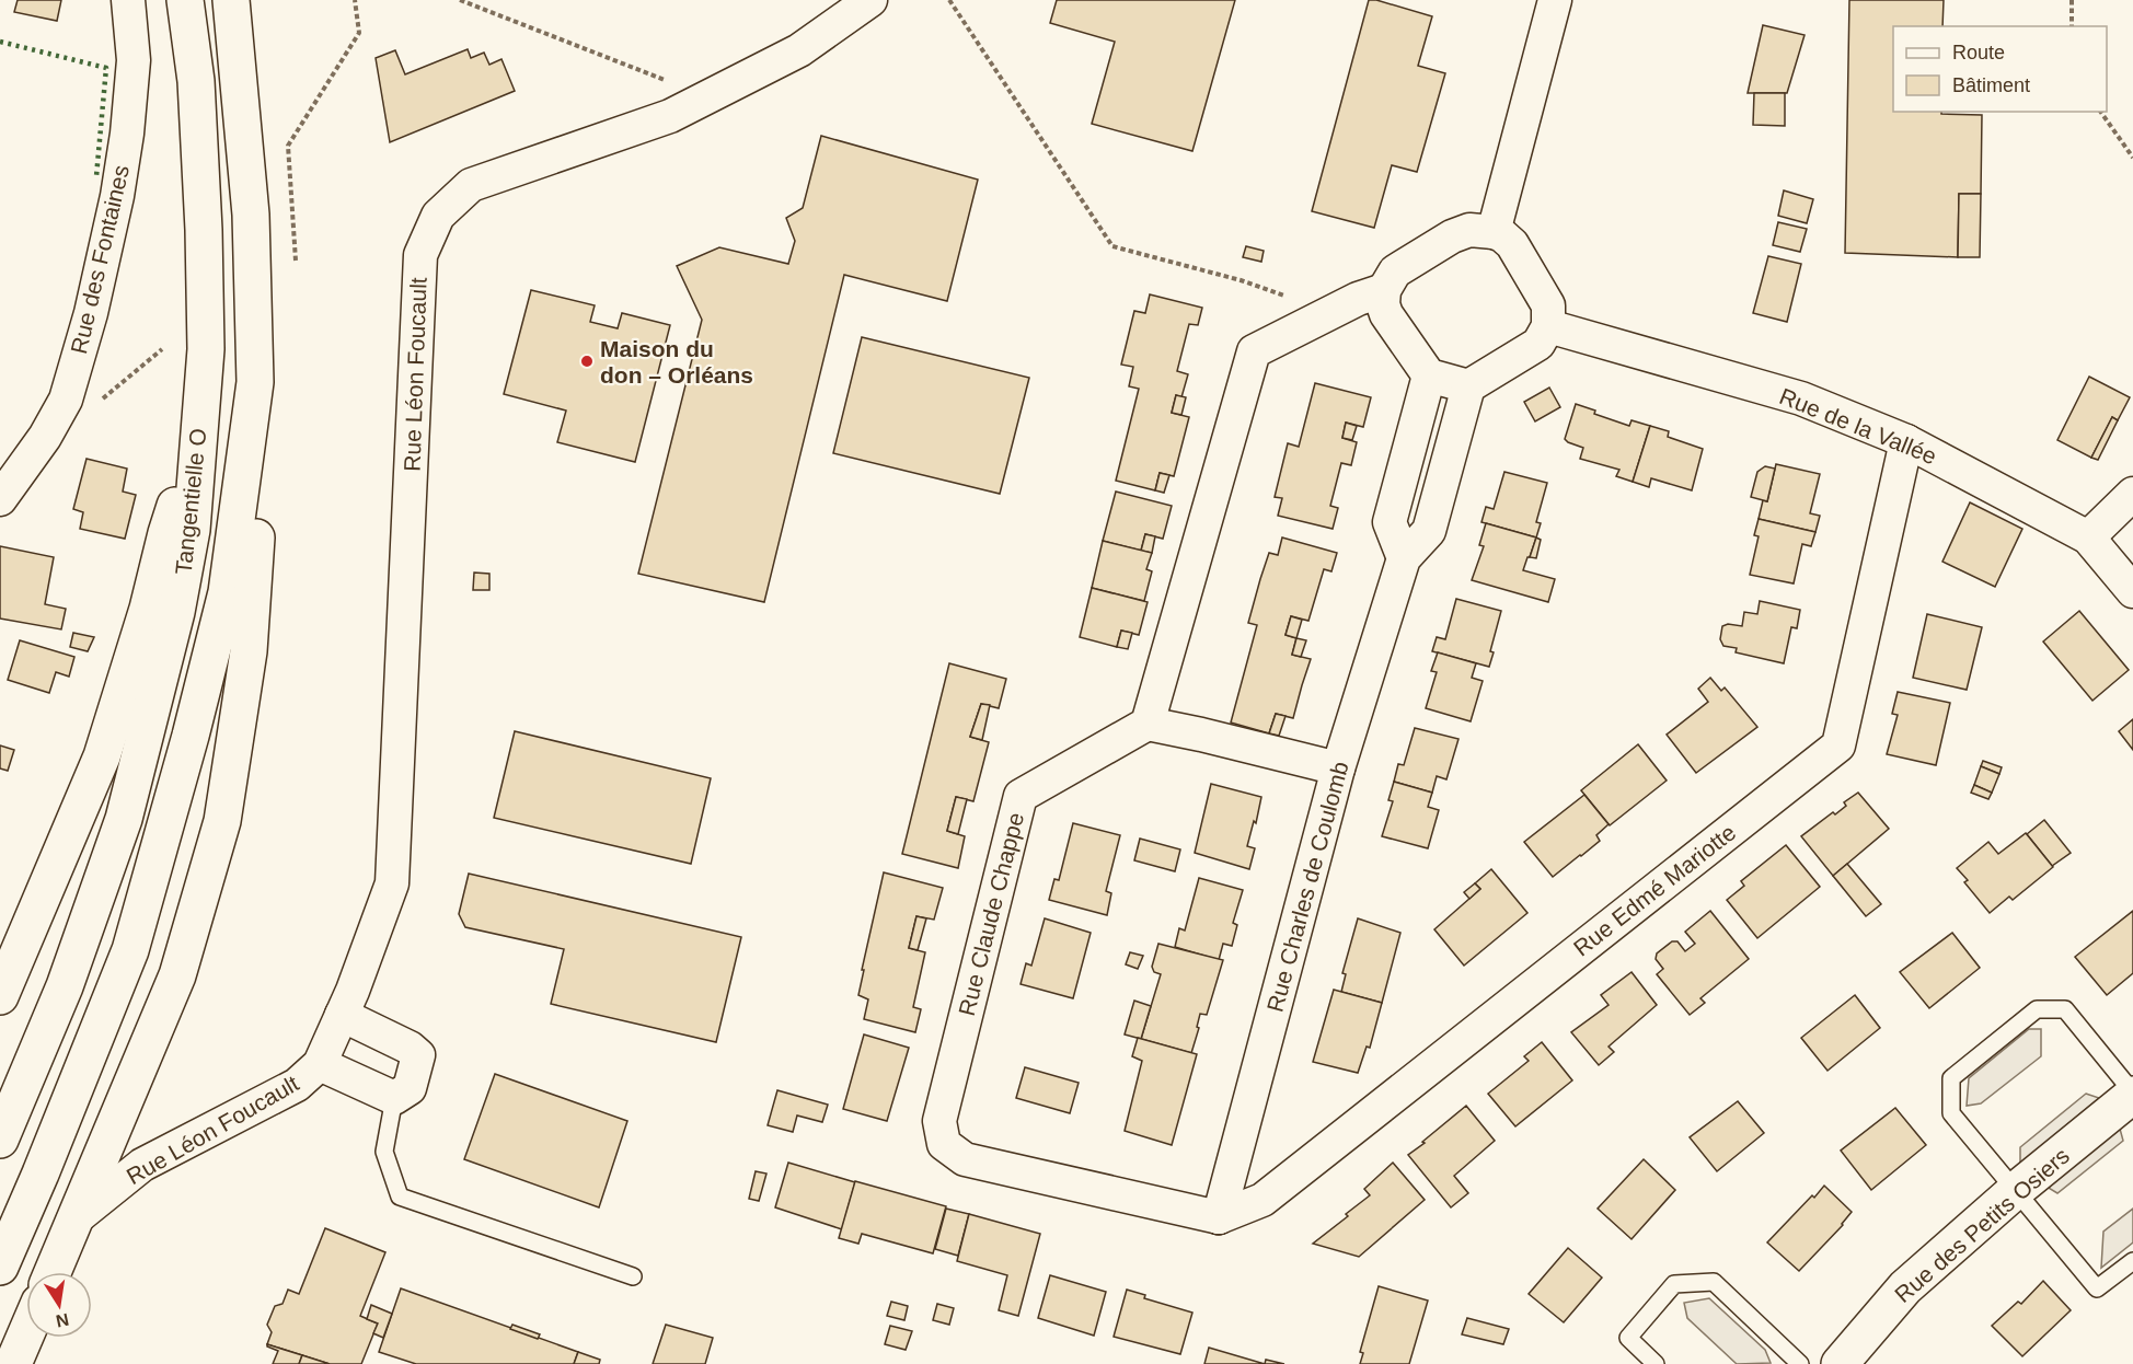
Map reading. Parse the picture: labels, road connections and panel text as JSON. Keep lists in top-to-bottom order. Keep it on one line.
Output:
{"streets":{"main road":["Tangentielle O","Rue des Petits Osiers"],"street":["Rue des Fontaines","Rue Léon Foucault","Rue de la Vallée","Rue Charles de Coulomb","Rue Edmé Mariotte","Rue Claude Chappe"]},"crossings":[["Rue de la Vallée","Rue Charles de Coulomb"],["Rue de la Vallée","Rue Edmé Mariotte"],["Rue Charles de Coulomb","Rue Edmé Mariotte"],["Rue Charles de Coulomb","Rue Claude Chappe"],["Rue Edmé Mariotte","Rue Claude Chappe"]],"places":["Maison du don – Orléans"],"legend":["Route","Bâtiment"],"north":"bottom"}
